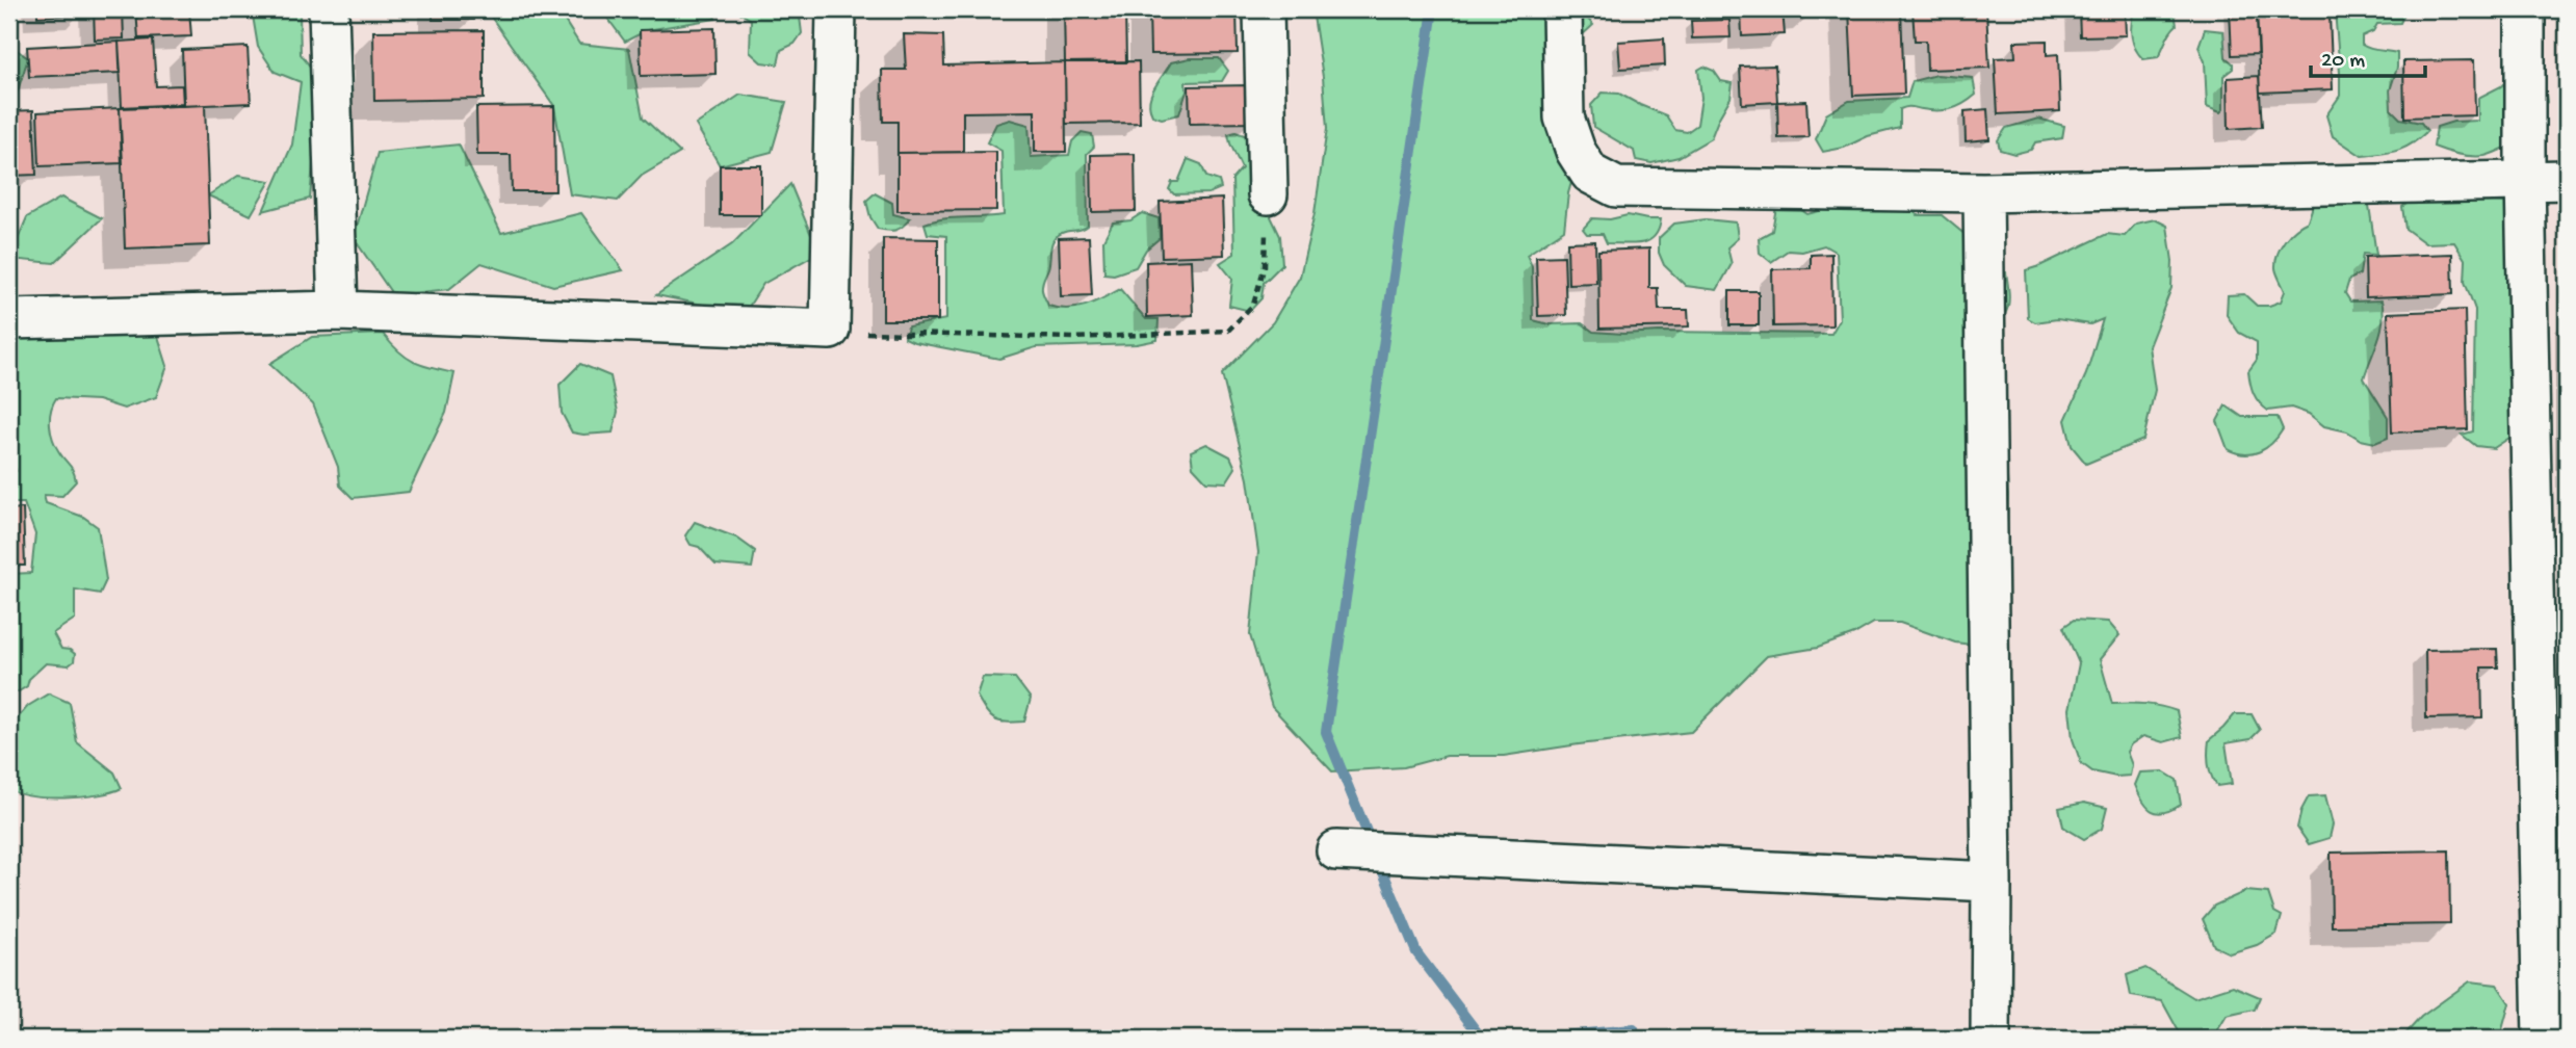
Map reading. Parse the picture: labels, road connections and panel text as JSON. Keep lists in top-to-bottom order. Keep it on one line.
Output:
{"scale_bar":"20 m"}
